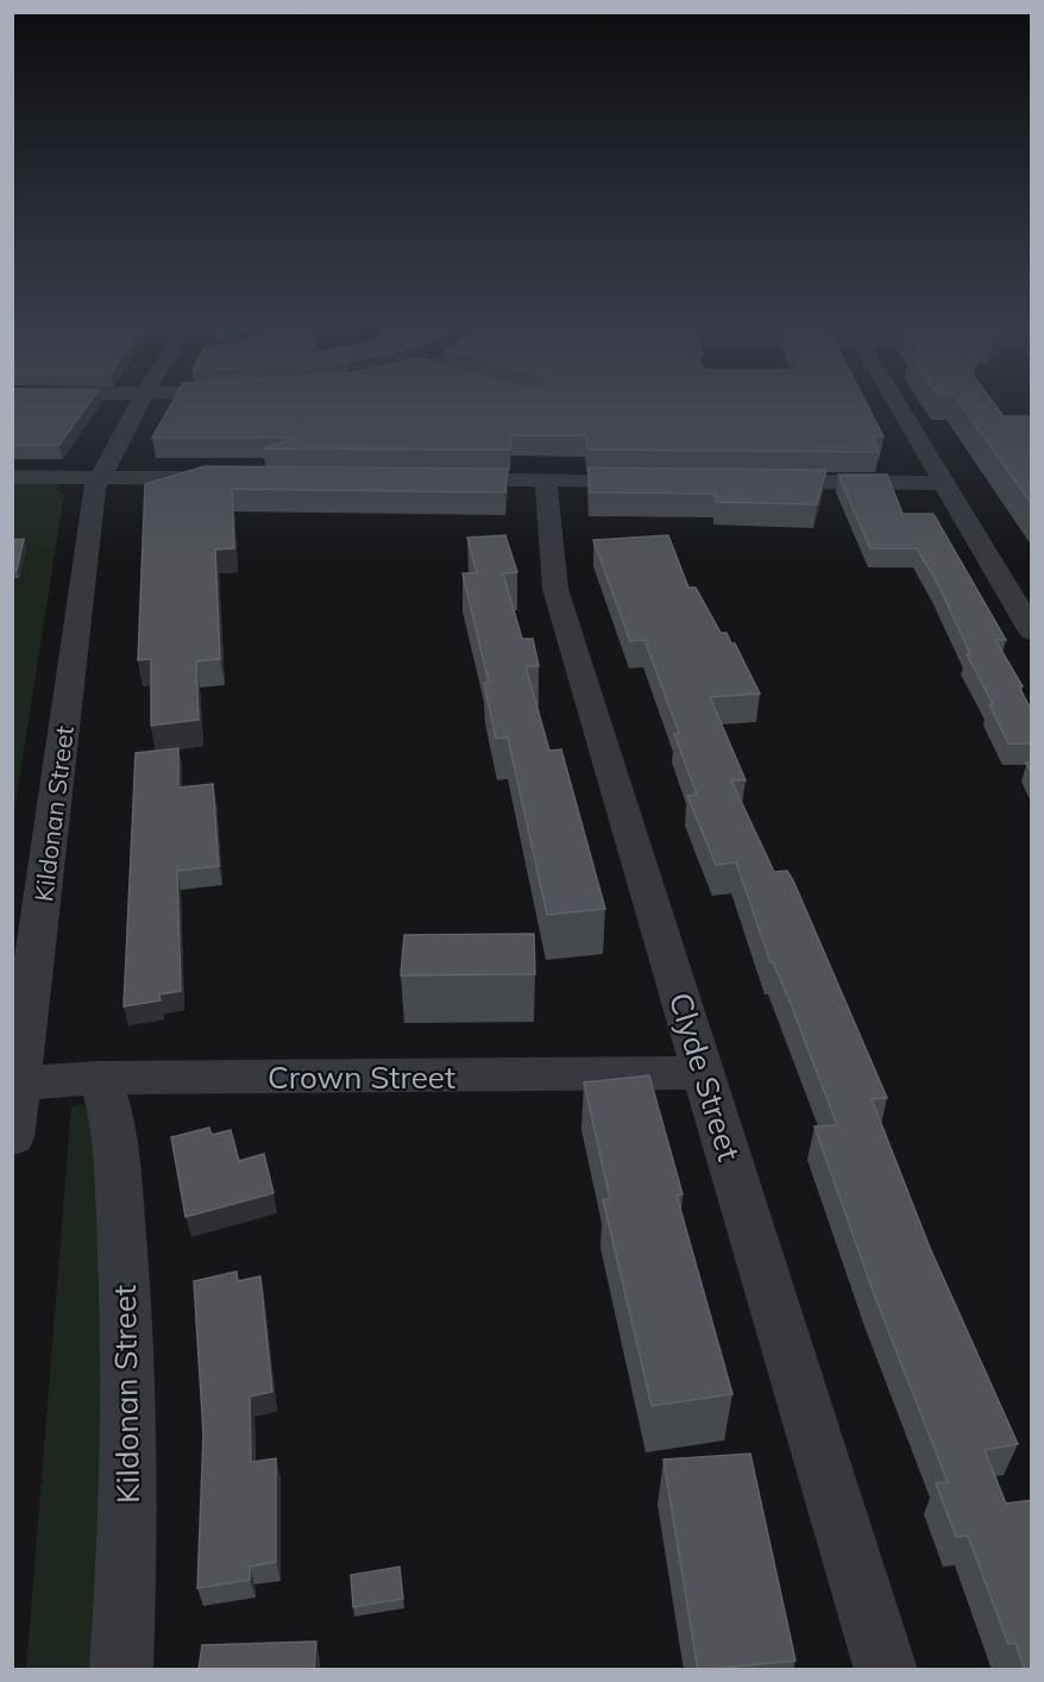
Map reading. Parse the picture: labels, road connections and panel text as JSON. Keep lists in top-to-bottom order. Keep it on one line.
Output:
{"streets":{"street":["Kildonan Street","Crown Street","Clyde Street"]},"crossings":[["Kildonan Street","Crown Street"],["Crown Street","Clyde Street"]]}
